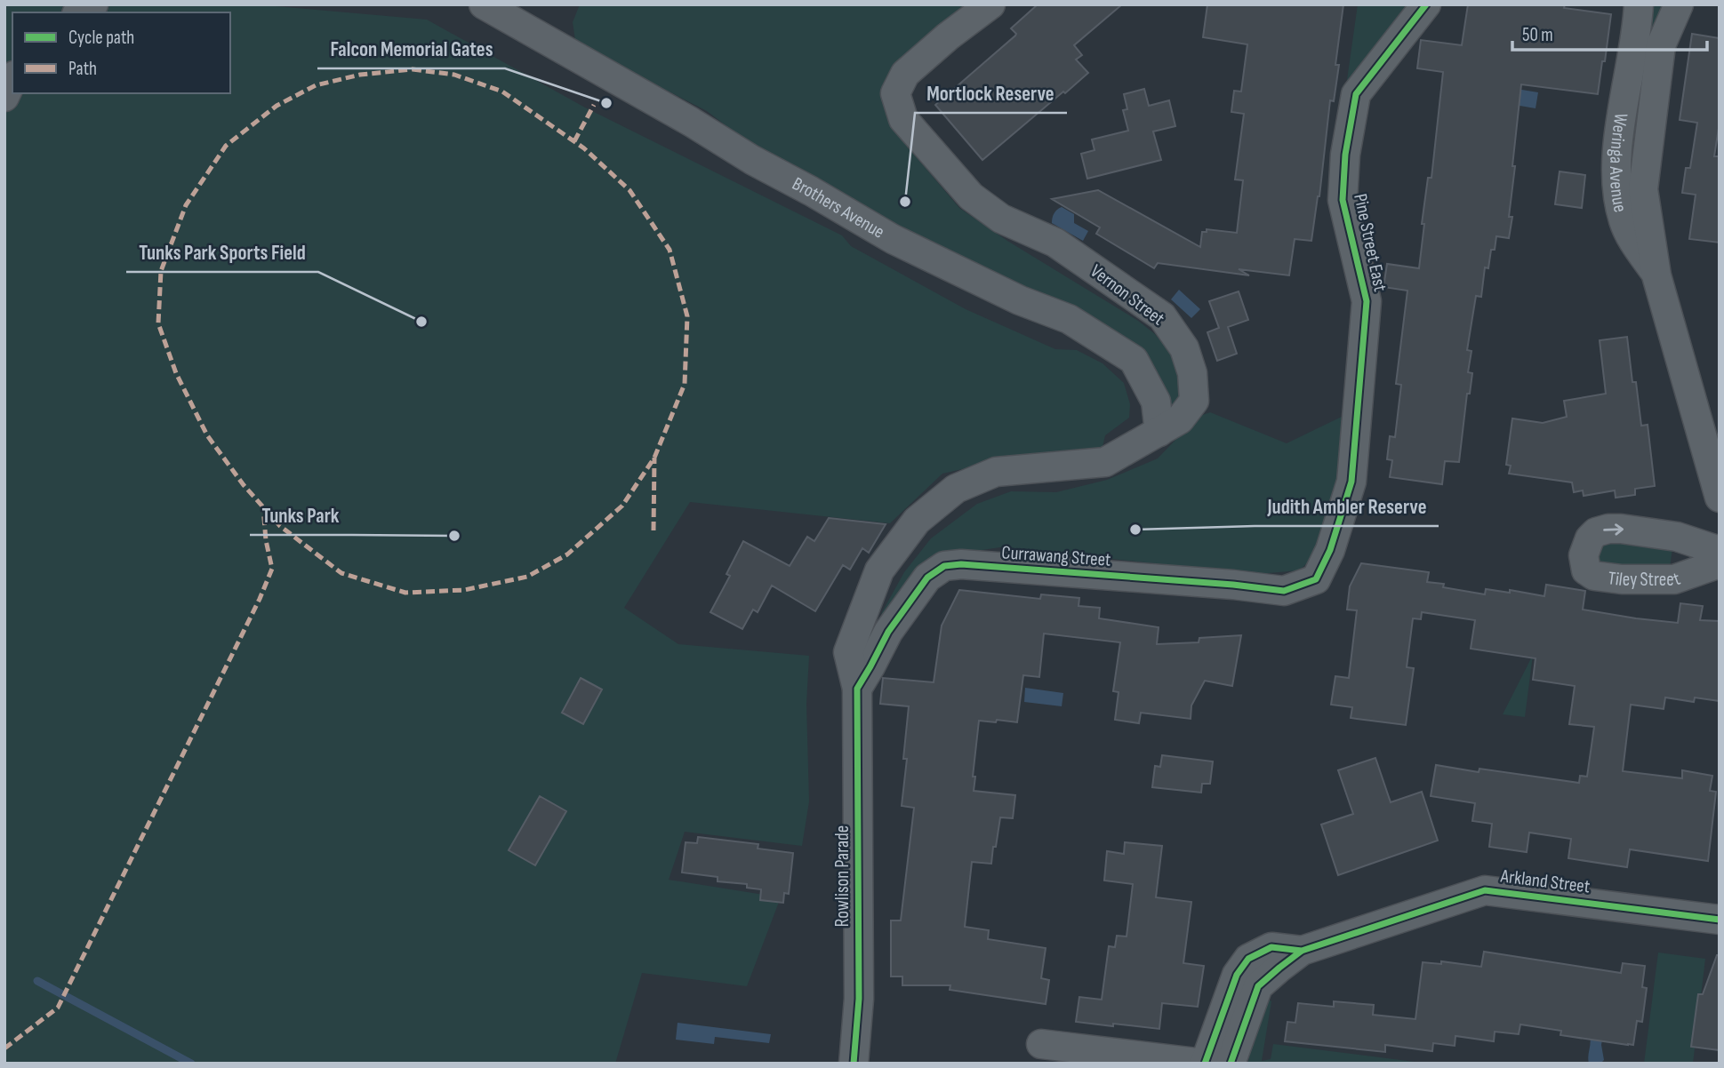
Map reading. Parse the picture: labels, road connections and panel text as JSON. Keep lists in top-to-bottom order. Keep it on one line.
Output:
{"streets":{"street":["Weringa Avenue","Brothers Avenue","Pine Street East","Vernon Street","Currawang Street","Tiley Street","Rowlison Parade","Arkland Street"]},"crossings":[["Brothers Avenue","Vernon Street"],["Pine Street East","Currawang Street"],["Vernon Street","Currawang Street"],["Vernon Street","Rowlison Parade"],["Currawang Street","Rowlison Parade"]],"places":["Falcon Memorial Gates","Mortlock Reserve","Tunks Park Sports Field","Judith Ambler Reserve","Tunks Park"],"legend":["Cycle path","Path"],"scale_bar":"50 m"}
